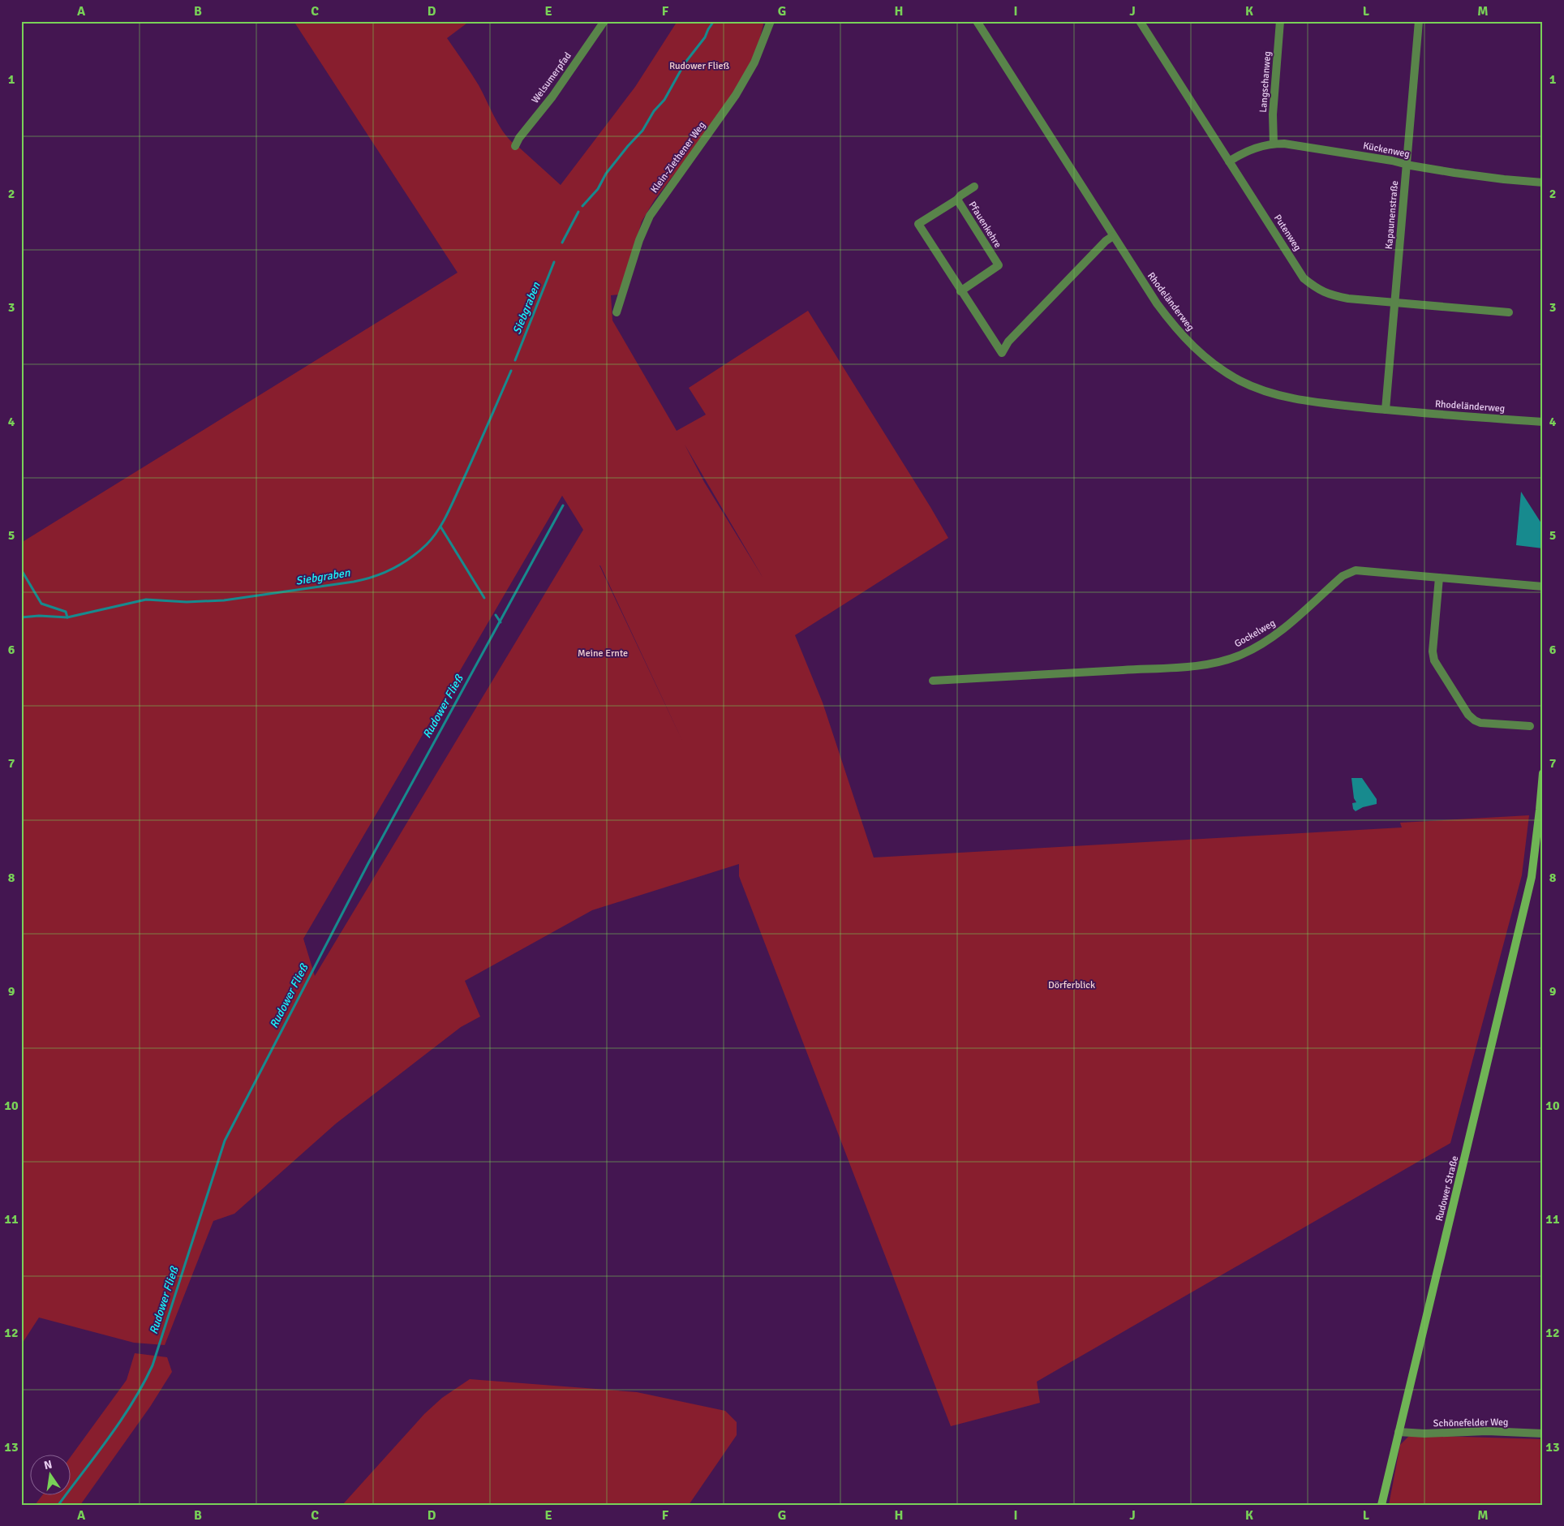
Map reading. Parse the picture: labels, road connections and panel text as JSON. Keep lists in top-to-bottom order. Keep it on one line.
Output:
{"streets":{"street":["Welsumerpfad","Langschanweg","Kückenweg","Klein-Ziethener Weg","Kapaunenstraße","Pfauenkehre","Putenweg","Rhodeländerweg","Gockelweg","Rudower Straße","Schönefelder Weg"]},"crossings":[["Langschanweg","Kückenweg"],["Kückenweg","Kapaunenstraße"],["Kückenweg","Putenweg"],["Kapaunenstraße","Putenweg"],["Kapaunenstraße","Rhodeländerweg"],["Pfauenkehre","Rhodeländerweg"],["Rudower Straße","Schönefelder Weg"]],"water":["Siebgraben","Rudower Fließ"],"parks":["Rudower Fließ","Meine Ernte","Dörferblick"],"north":"top","grid":{"columns":["A","B","C","D","E","F","G","H","I","J","K","L","M"],"rows":["1","2","3","4","5","6","7","8","9","10","11","12","13"]}}
